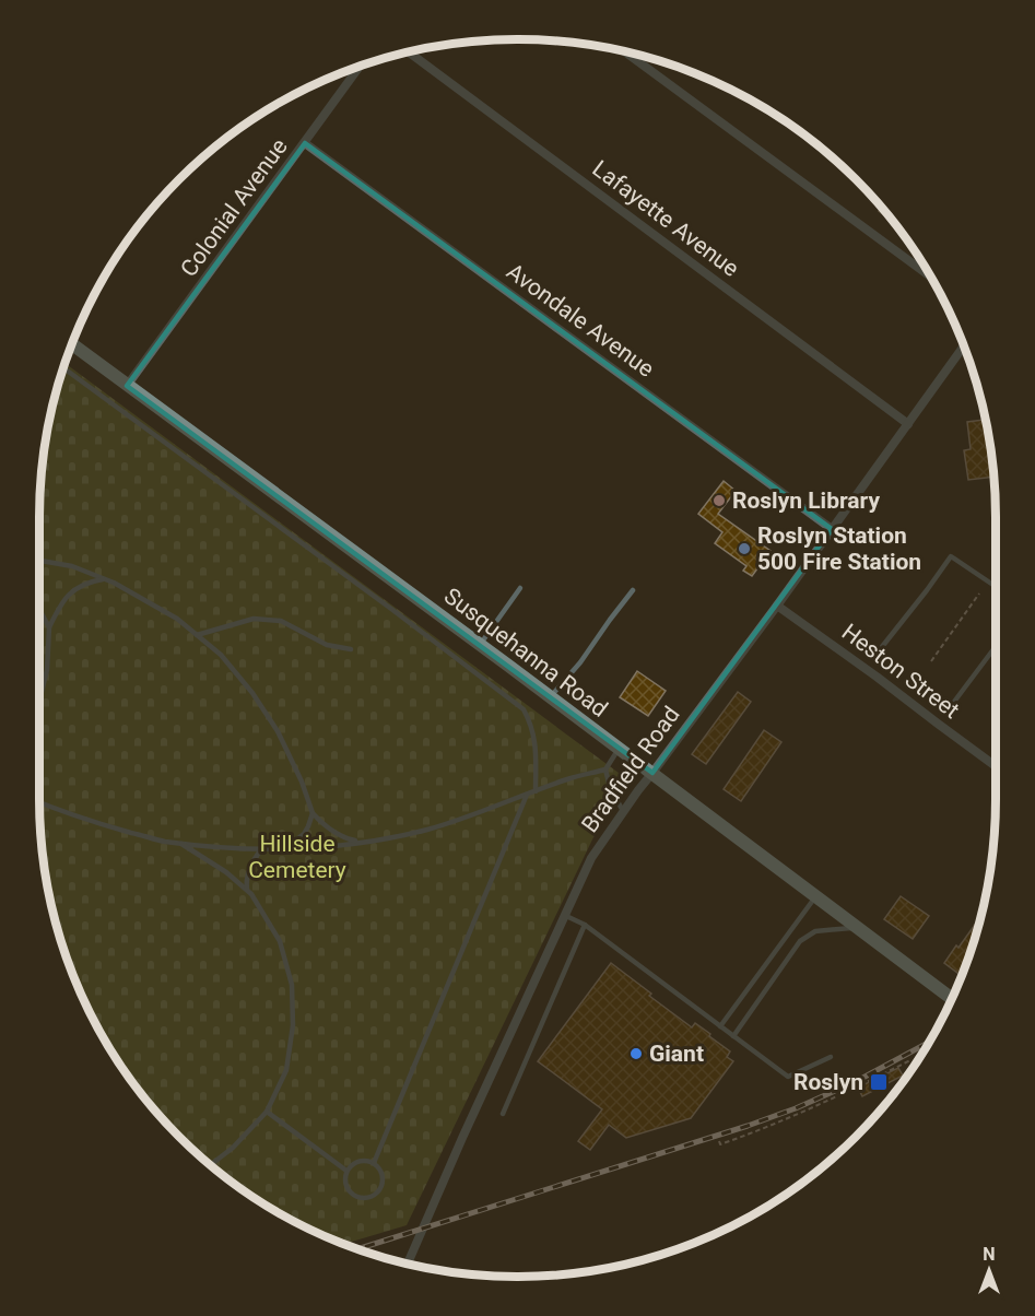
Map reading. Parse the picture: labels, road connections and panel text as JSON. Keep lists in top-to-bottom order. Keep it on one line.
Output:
{"streets":{"main road":["Susquehanna Road"],"street":["Colonial Avenue","Lafayette Avenue","Avondale Avenue","Heston Street","Bradfield Road"]},"crossings":[["Colonial Avenue","Avondale Avenue"],["Colonial Avenue","Susquehanna Road"],["Lafayette Avenue","Bradfield Road"],["Avondale Avenue","Bradfield Road"],["Susquehanna Road","Bradfield Road"],["Heston Street","Bradfield Road"]],"parks":["Hillside Cemetery"],"places":{"other":["Roslyn Library","Roslyn Station 500 Fire Station","Giant"],"transit":["Roslyn"]},"north":"top"}
